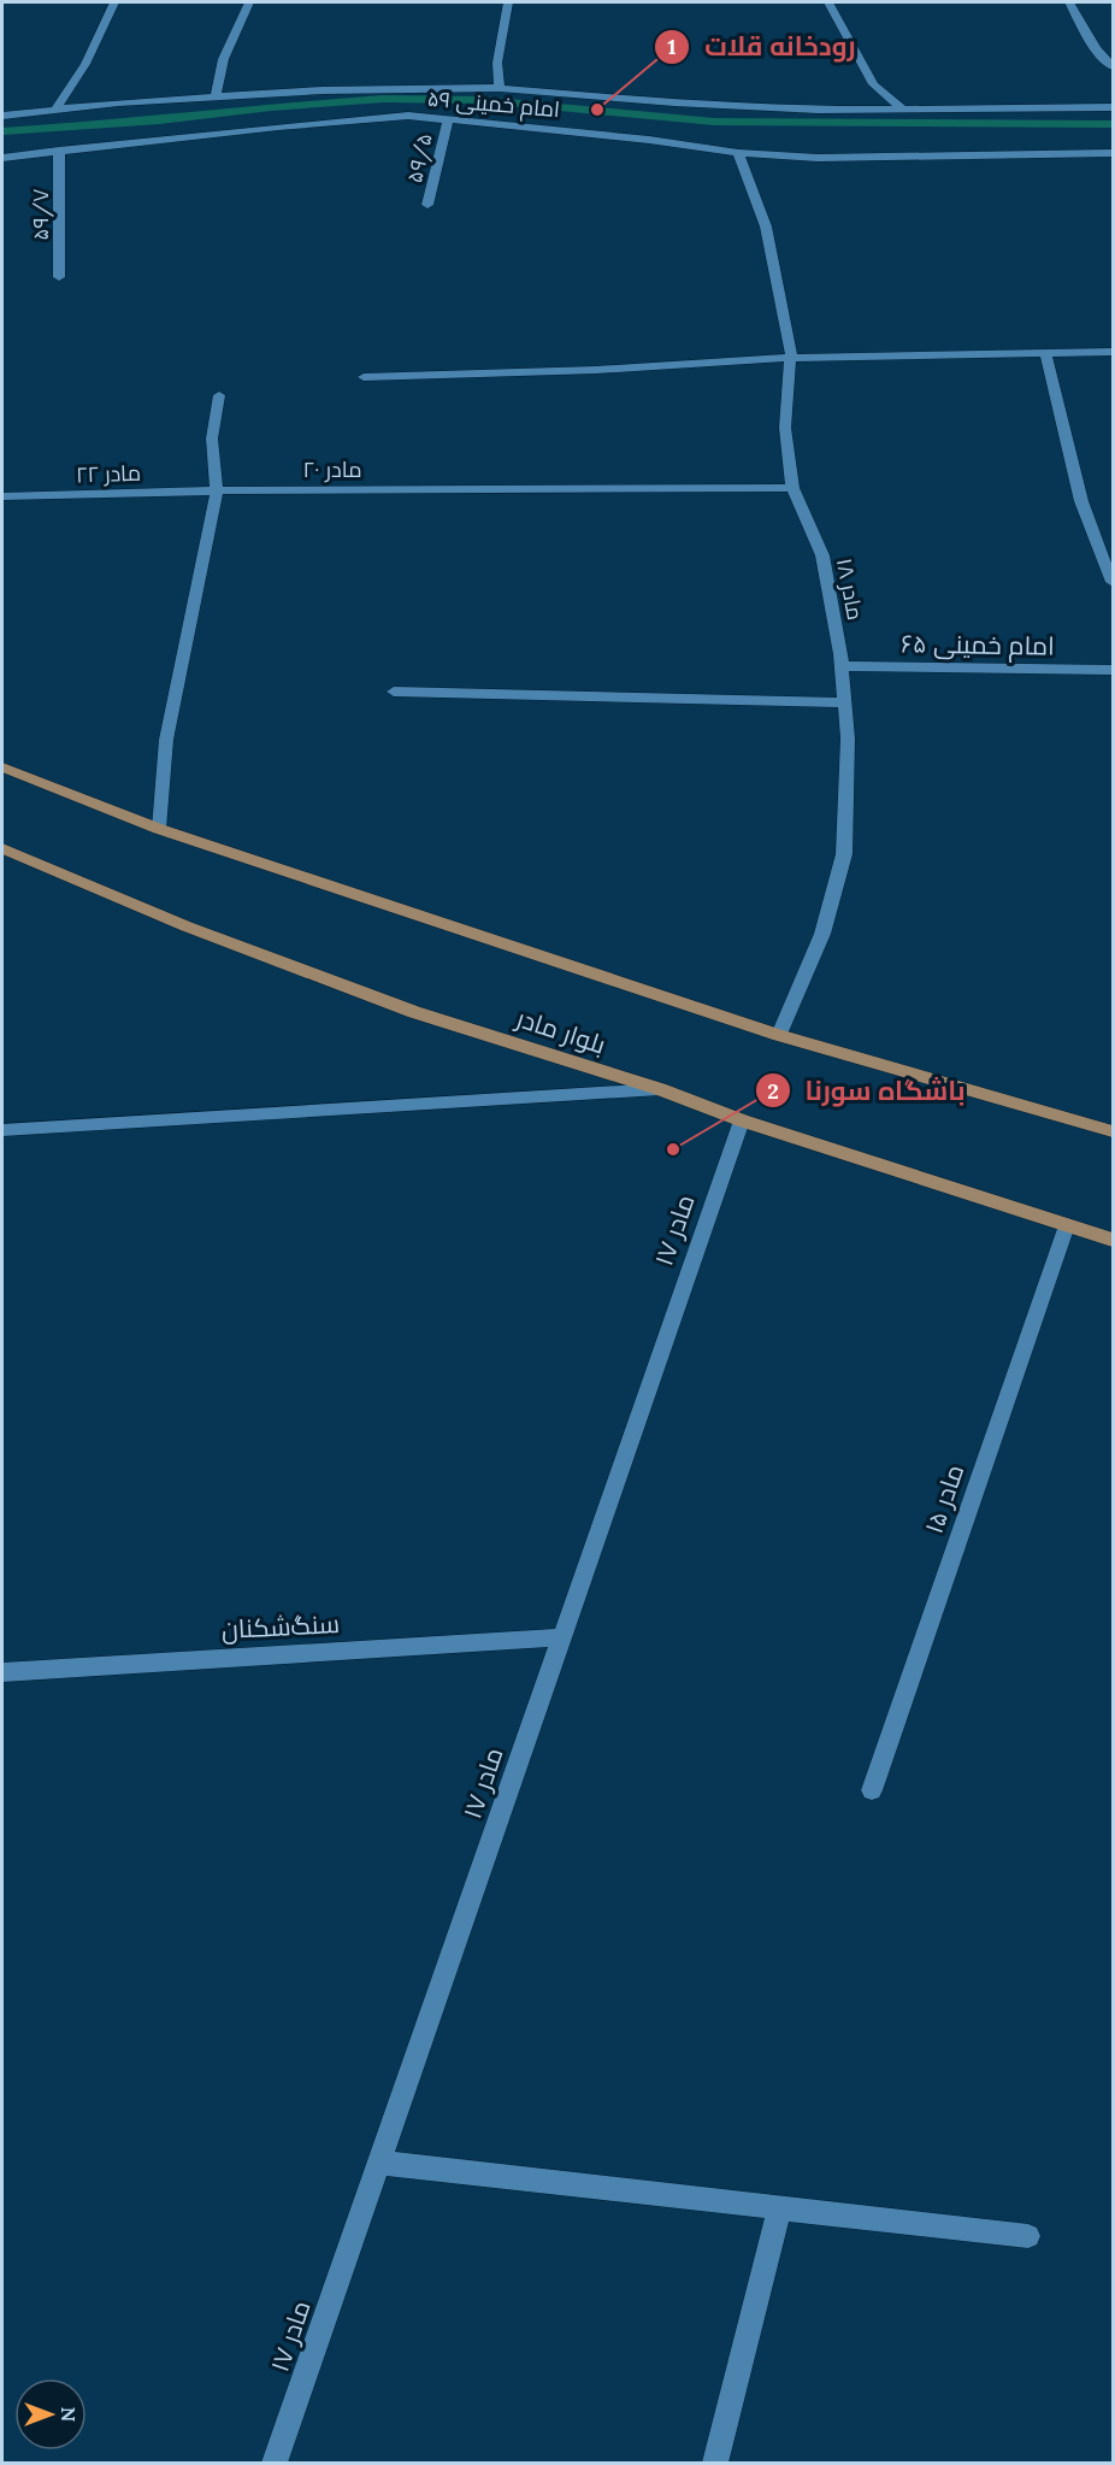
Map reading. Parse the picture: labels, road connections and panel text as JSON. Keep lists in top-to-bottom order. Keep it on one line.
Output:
{"streets":{"main road":["بلوار مادر"],"street":["امام خمینی ۵۹","۵۹/۵","۵۹/۷","مادر ۲۰","مادر ۲۲","مادر ۱۸","امام خمینی ۶۵","مادر ۱۷","مادر ۱۵","سنگ‌شکنان"]},"crossings":[["امام خمینی ۵۹","۵۹/۵"],["امام خمینی ۵۹","۵۹/۷"],["امام خمینی ۵۹","مادر ۱۸"],["مادر ۲۰","مادر ۲۲"],["مادر ۲۰","مادر ۱۸"],["مادر ۱۸","امام خمینی ۶۵"],["بلوار مادر","مادر ۱۷"],["بلوار مادر","مادر ۱۵"],["مادر ۱۷","سنگ‌شکنان"]],"places":["رودخانه قلات","باشگاه سورنا"],"north":"right"}
